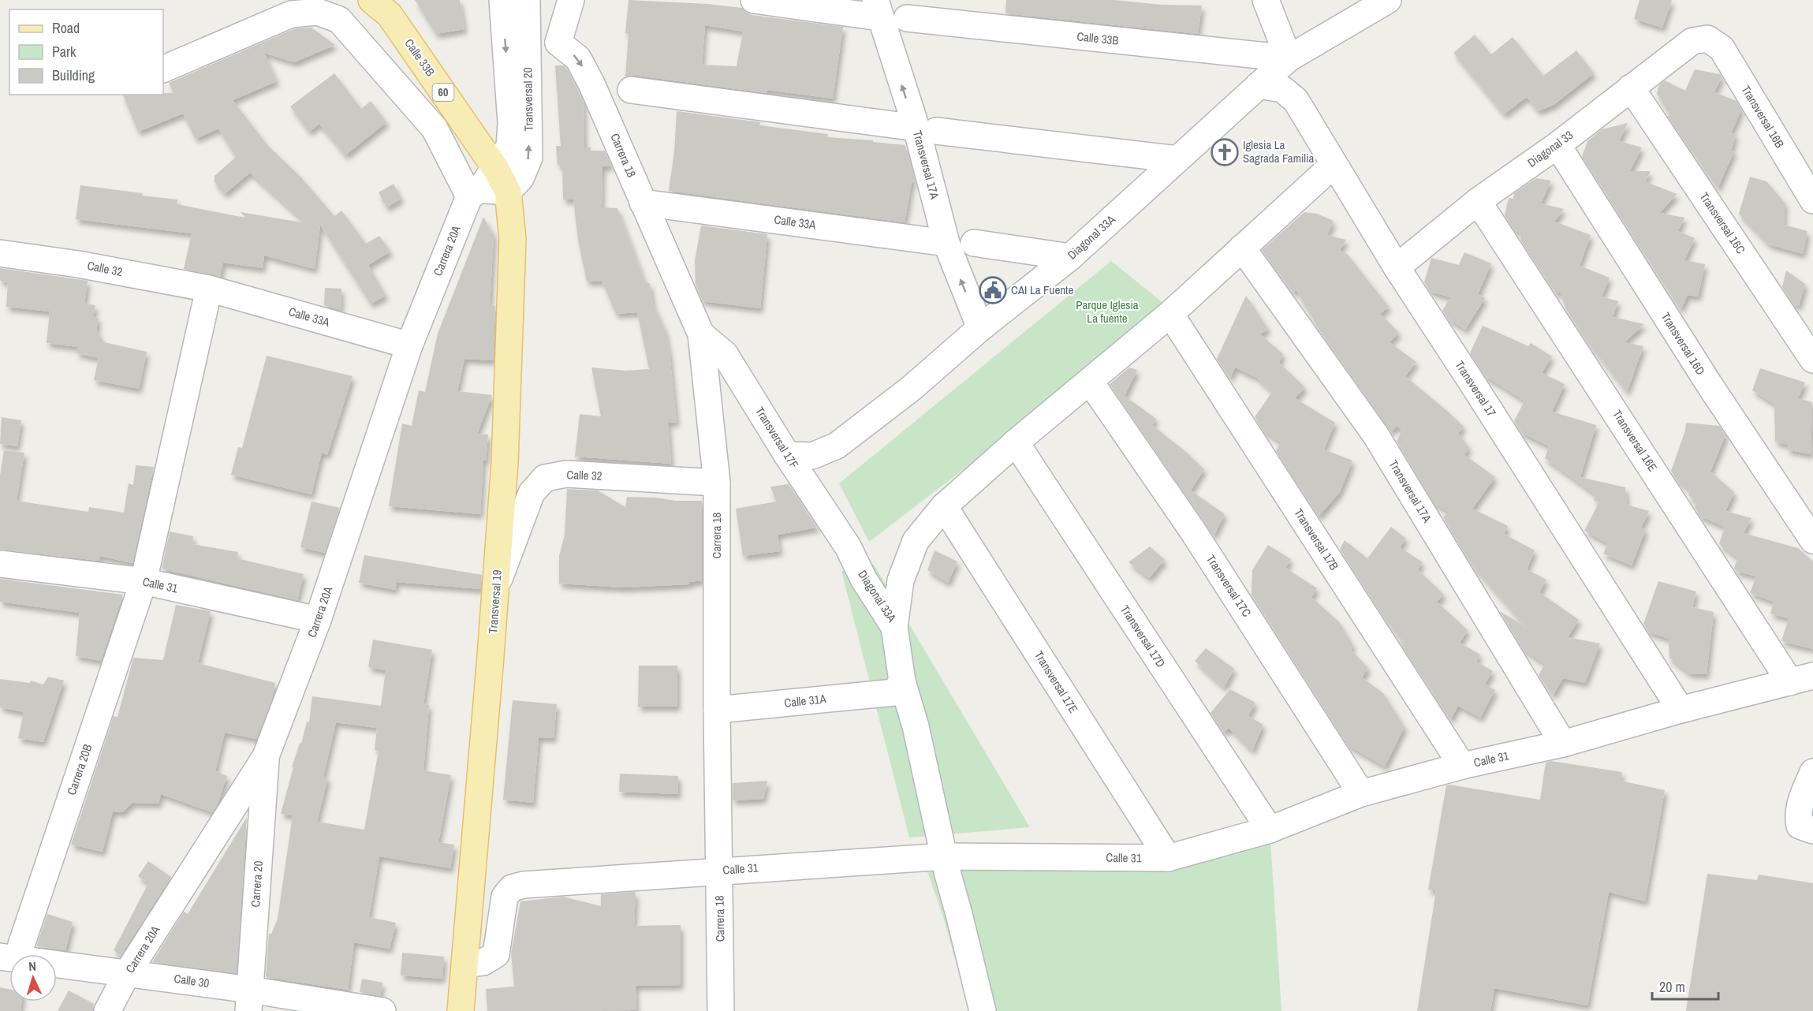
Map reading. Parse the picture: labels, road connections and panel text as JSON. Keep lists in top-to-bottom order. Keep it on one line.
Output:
{"streets":{"main road":["Calle 33B","60","Transversal 19"],"street":["Transversal 20","Transversal 16B","Diagonal 33","Carrera 18","Transversal 17A","Calle 33A","Transversal 16C","Diagonal 33A","Carrera 20A","Calle 32","Transversal 16D","Transversal 17","Transversal 17F","Transversal 16E","Transversal 17B","Calle 31","Transversal 17C","Transversal 17D","Transversal 17E","Calle 31A","Carrera 20B","Carrera 20","Calle 30"]},"crossings":[["Calle 33B","Transversal 20"],["Calle 33B","Diagonal 33A"],["Calle 33B","Carrera 20A"],["Calle 33B","Transversal 19"],["Transversal 20","Carrera 20A"],["Transversal 20","Transversal 19"],["Transversal 16B","Diagonal 33"],["Diagonal 33","Transversal 16C"],["Diagonal 33","Transversal 16D"],["Diagonal 33","Transversal 17"],["Diagonal 33","Transversal 16E"],["Carrera 18","Calle 33A"],["Carrera 18","Calle 32"],["Carrera 18","Transversal 17F"],["Carrera 18","Calle 31"],["Carrera 18","Calle 31A"],["Transversal 17A","Calle 33A"],["Transversal 17A","Diagonal 33A"],["Transversal 17A","Calle 31"],["Calle 33A","Carrera 20A"],["Calle 33A","Calle 32"],["Diagonal 33A","Transversal 17"],["Diagonal 33A","Transversal 17F"],["Diagonal 33A","Transversal 17B"],["Diagonal 33A","Transversal 17C"],["Diagonal 33A","Transversal 17D"],["Diagonal 33A","Transversal 17E"],["Carrera 20A","Calle 31"],["Carrera 20A","Carrera 20"],["Carrera 20A","Calle 30"],["Calle 32","Transversal 19"],["Transversal 17","Calle 31"],["Transversal 16E","Calle 31"],["Transversal 17B","Calle 31"],["Calle 31","Transversal 17C"],["Calle 31","Transversal 19"],["Calle 31","Transversal 17D"],["Calle 31","Transversal 17E"],["Calle 31","Carrera 20B"],["Carrera 20B","Calle 30"],["Carrera 20","Calle 30"]],"parks":["Parque Iglesia La fuente"],"places":{"church":["Iglesia La Sagrada Familia"],"public building":["CAI La Fuente"]},"legend":["Road","Park","Building"],"scale_bar":"20 m","north":"top"}
